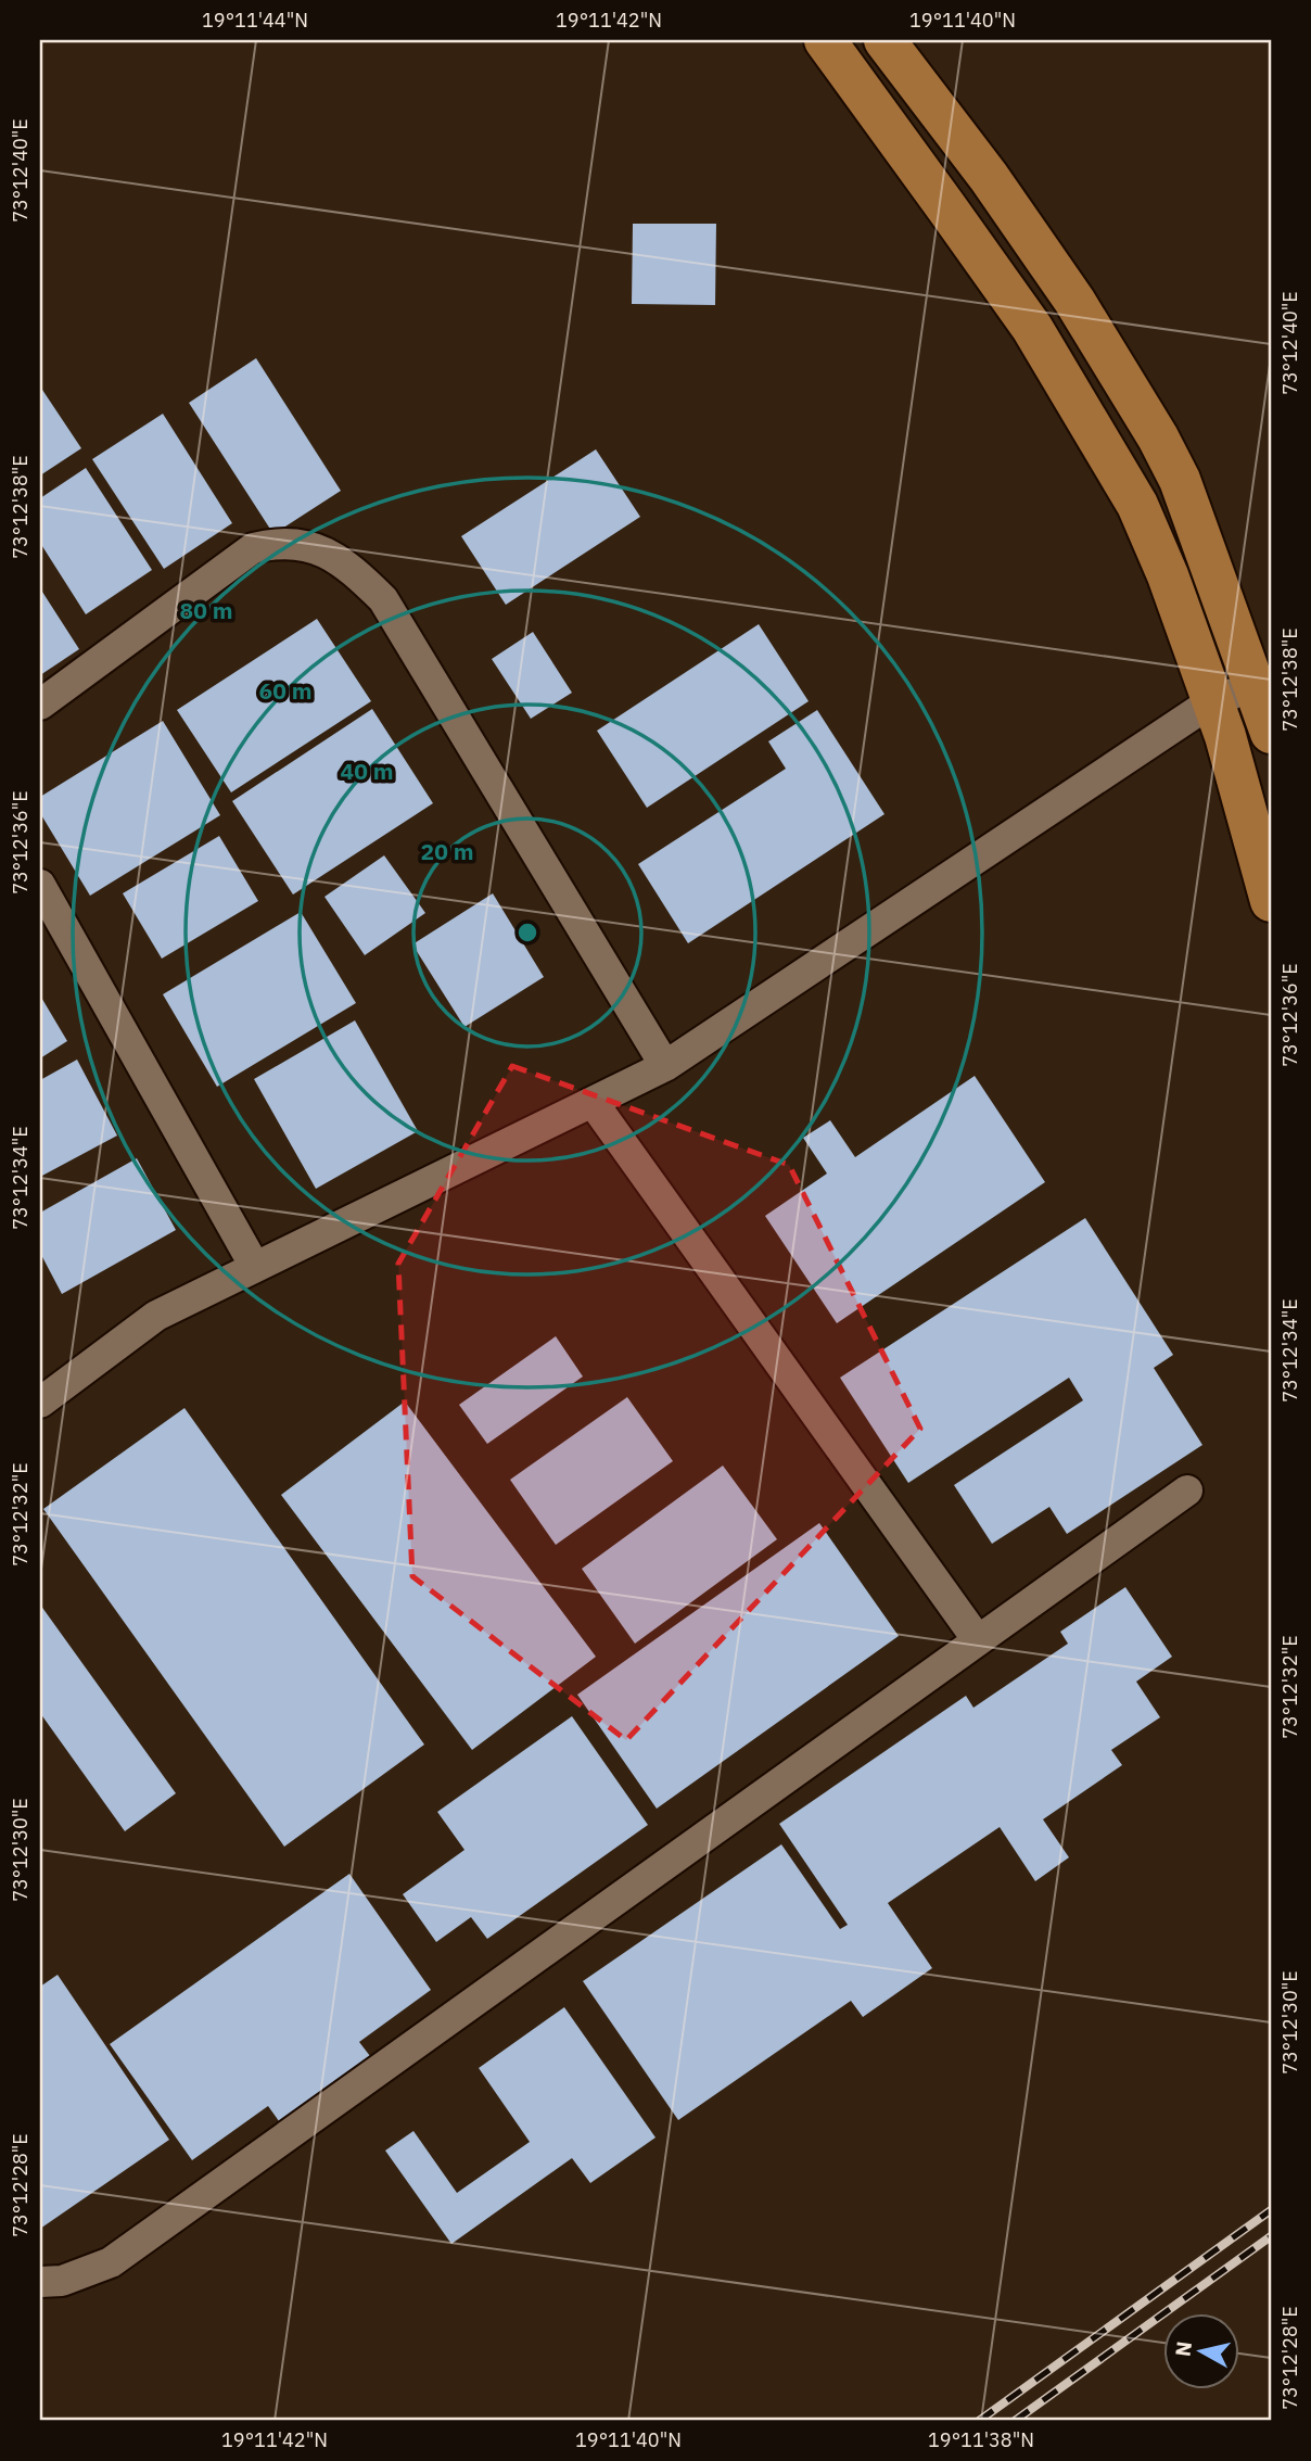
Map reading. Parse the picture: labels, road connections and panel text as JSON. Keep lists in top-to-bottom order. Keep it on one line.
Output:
{"north":"left","coordinates":["19°11'44\"N","19°11'42\"N","19°11'40\"N","73°12'40\"E","73°12'38\"E","73°12'36\"E","73°12'34\"E","73°12'32\"E","73°12'30\"E","73°12'28\"E","19°11'38\"N"],"rings":["80 m","60 m","40 m","20 m"]}
